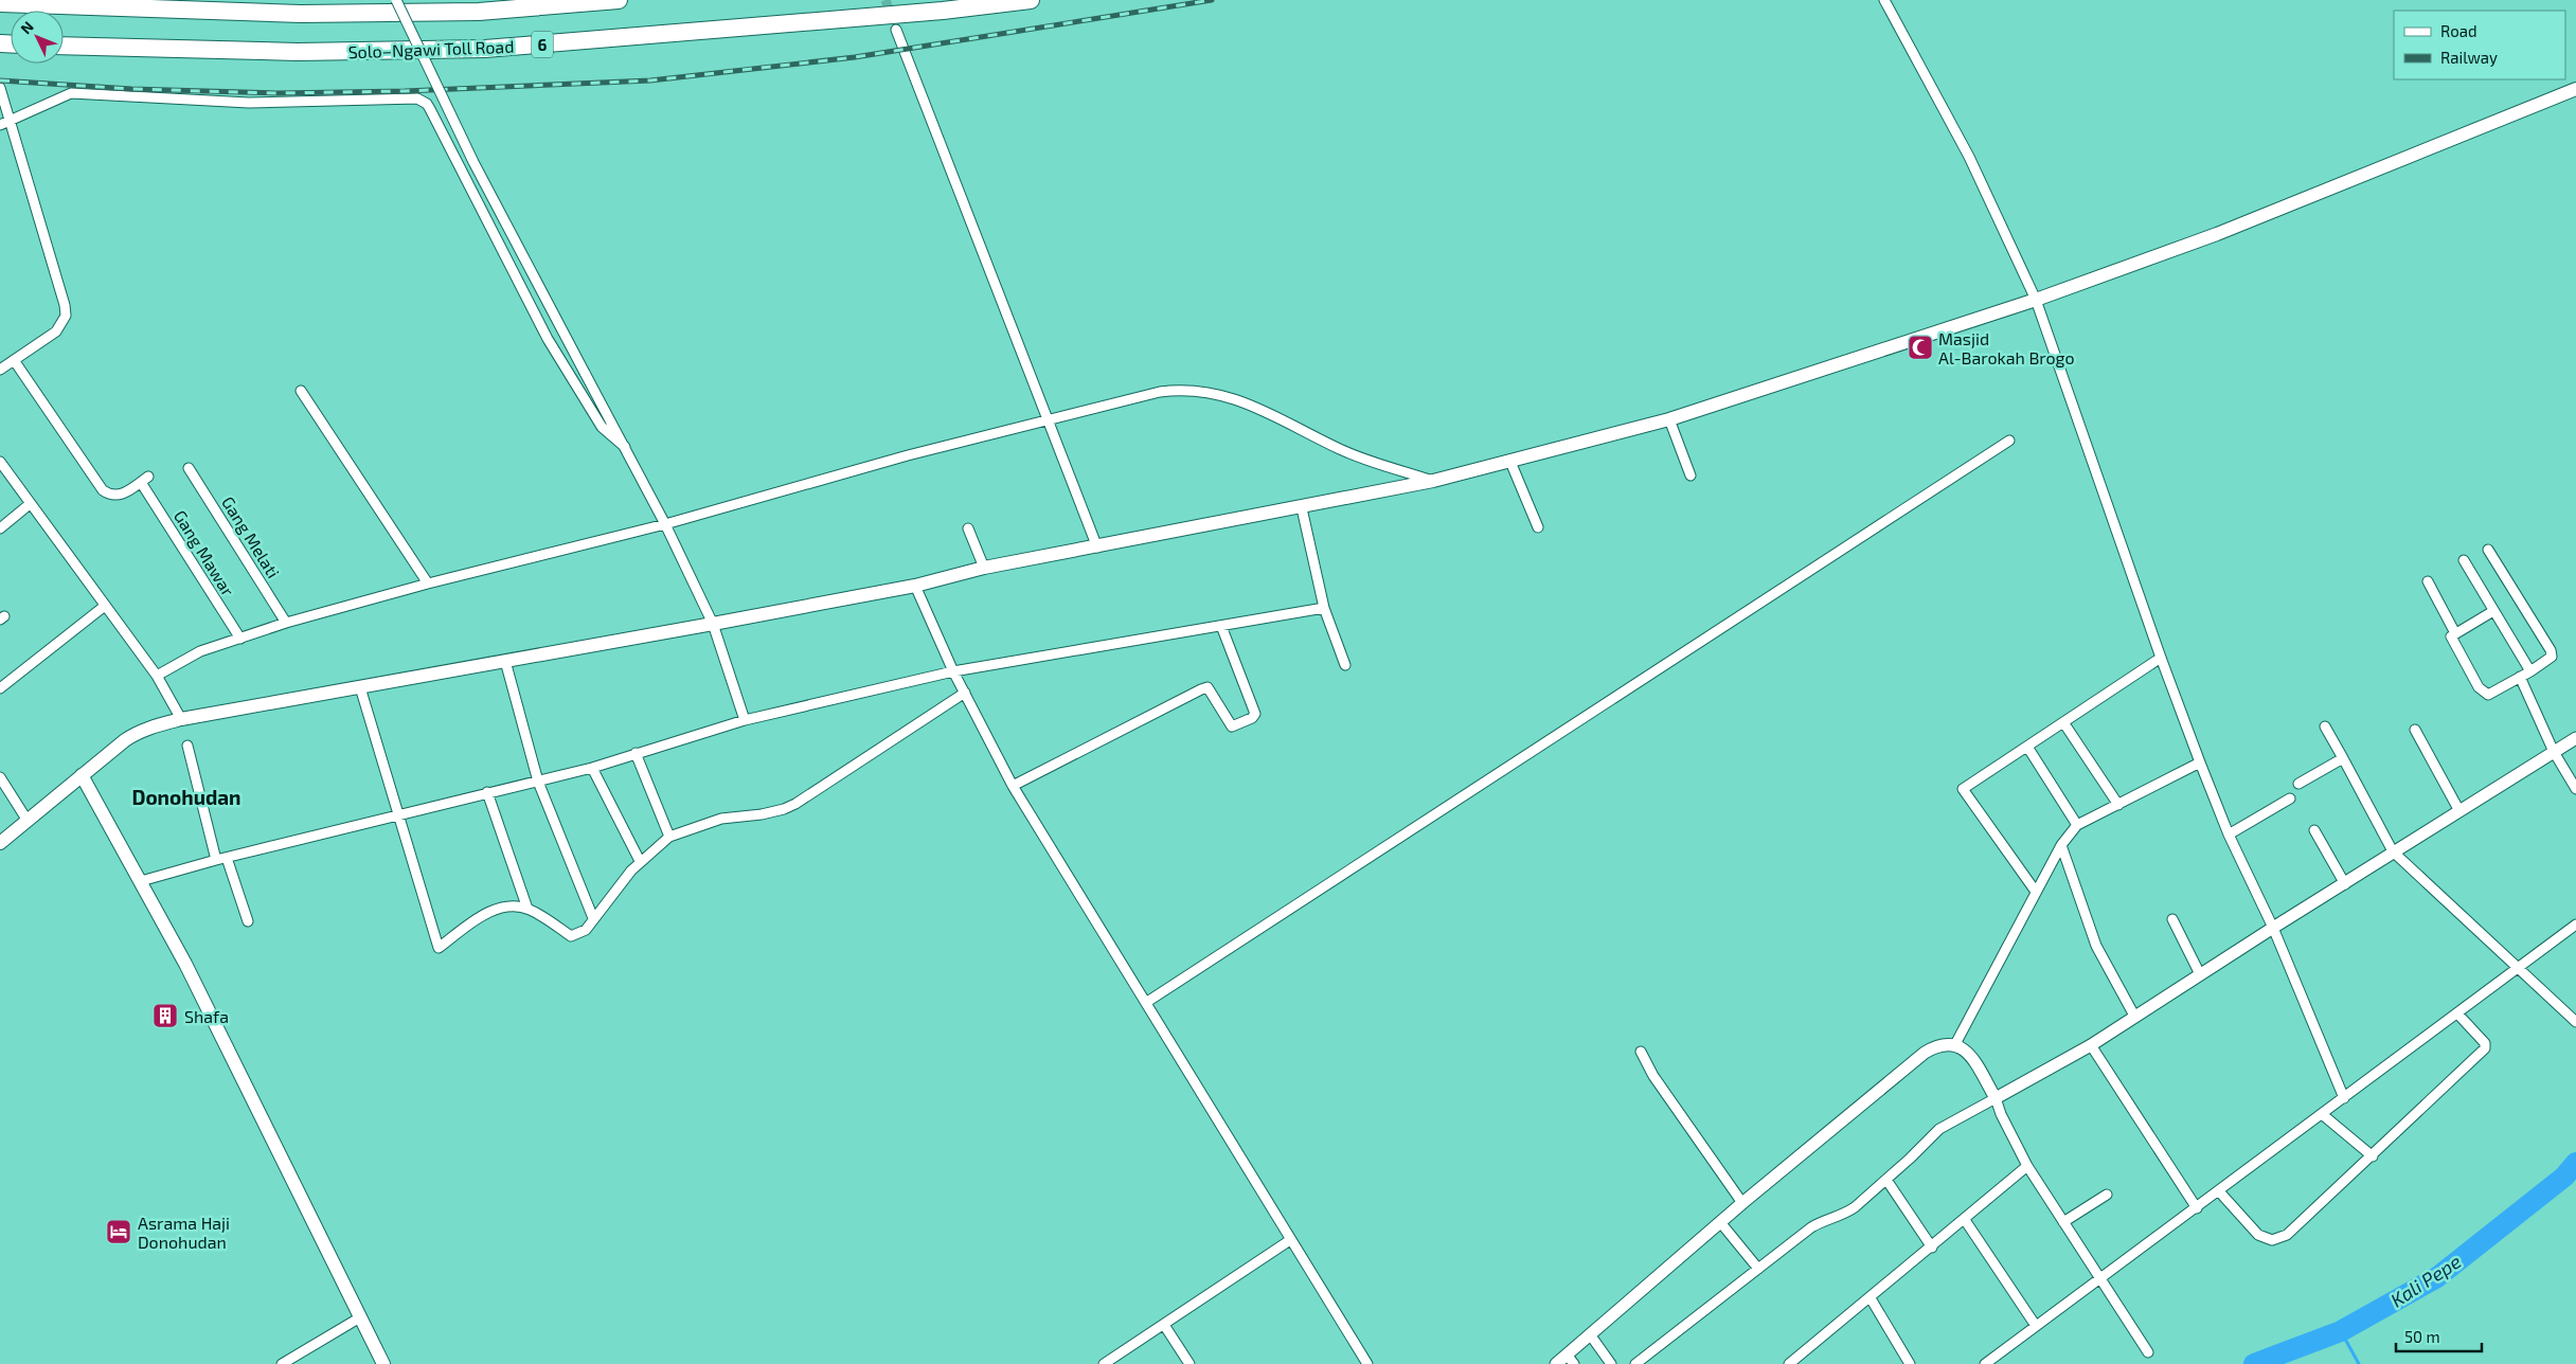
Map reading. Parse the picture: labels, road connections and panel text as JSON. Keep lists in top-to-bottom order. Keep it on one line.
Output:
{"streets":{"highway":["6","Solo–Ngawi Toll Road"],"street":["Gang Melati","Gang Mawar"]},"districts":["Donohudan"],"water":["Kali Pepe"],"places":{"mosque":["Masjid Al-Barokah Brogo"],"building":["Shafa"],"hotel":["Asrama Haji Donohudan"]},"legend":["Road","Railway"],"scale_bar":"50 m","north":"top left"}
